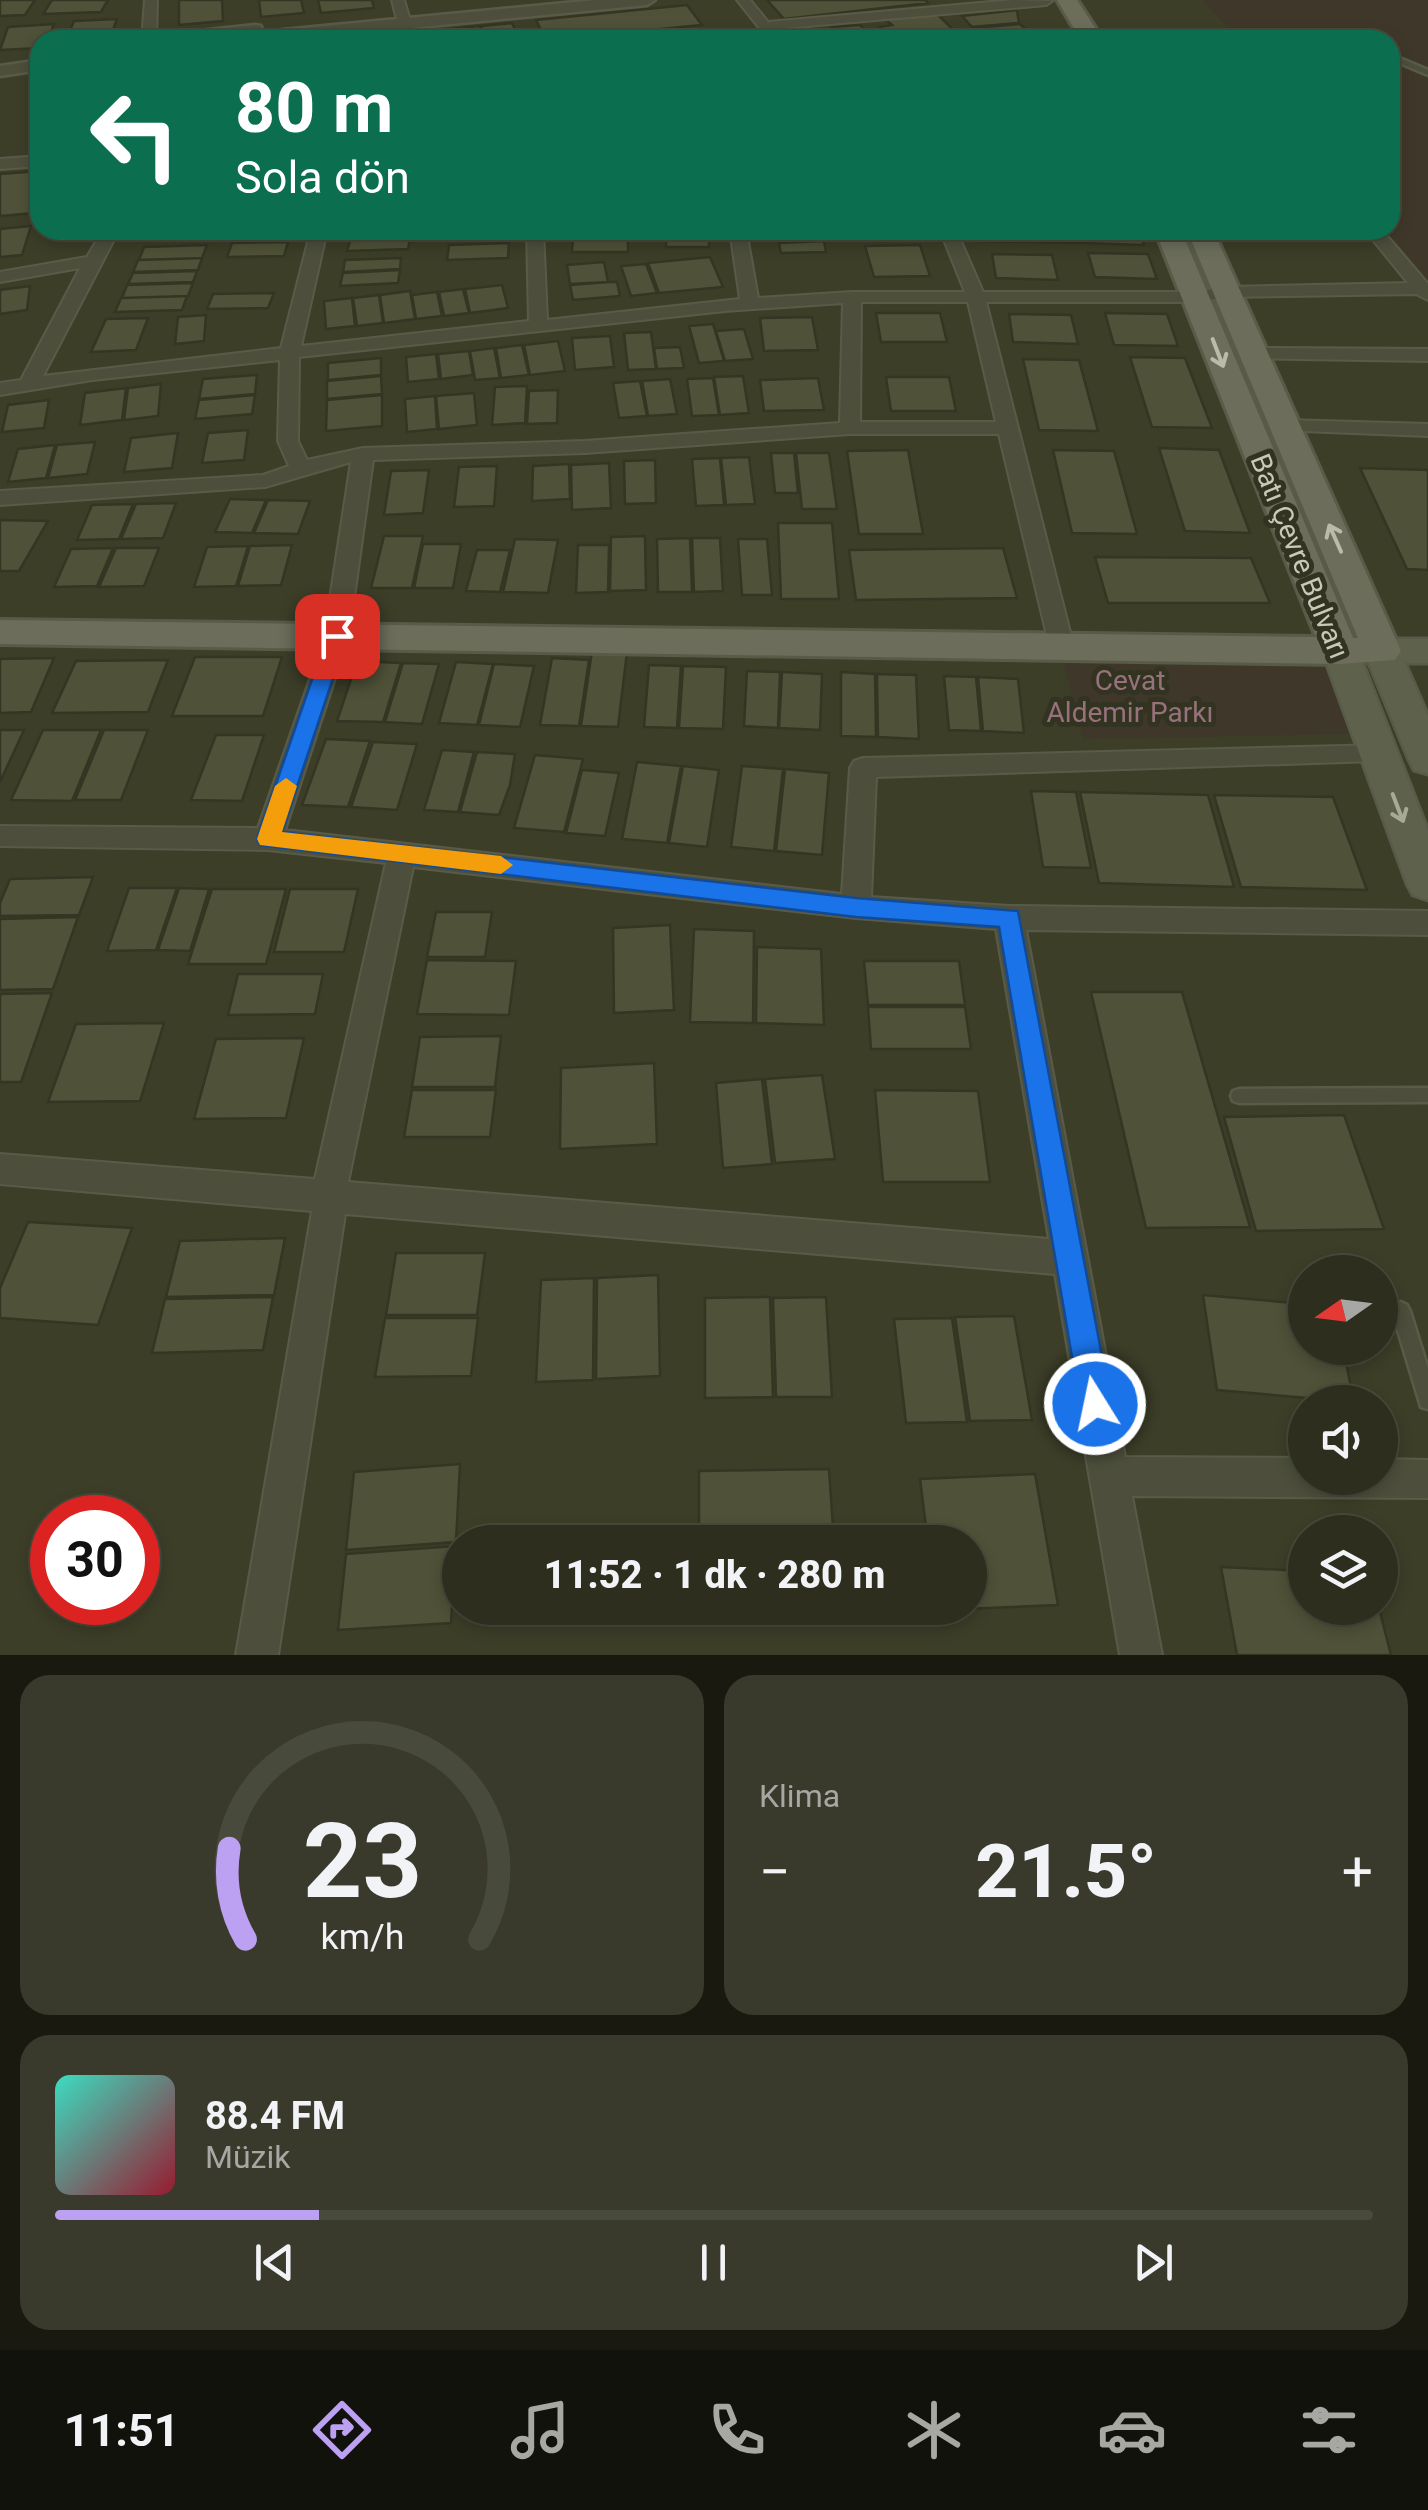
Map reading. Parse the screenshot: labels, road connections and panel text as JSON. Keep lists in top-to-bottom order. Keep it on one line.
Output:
{"streets":{"main road":["Batı Çevre Bulvarı"]},"parks":["Cevat Aldemir Parkı"],"north":"left","page":{"turn":["80 m","Sola dön"],"limit":"30","trip":"11:52 · 1 dk · 280 m","tile":"Klima","heat":["−","21.5°","+"],"song":["88.4 FM","Müzik"],"tabs":"11:51","gauge":["23","km/h"]}}
